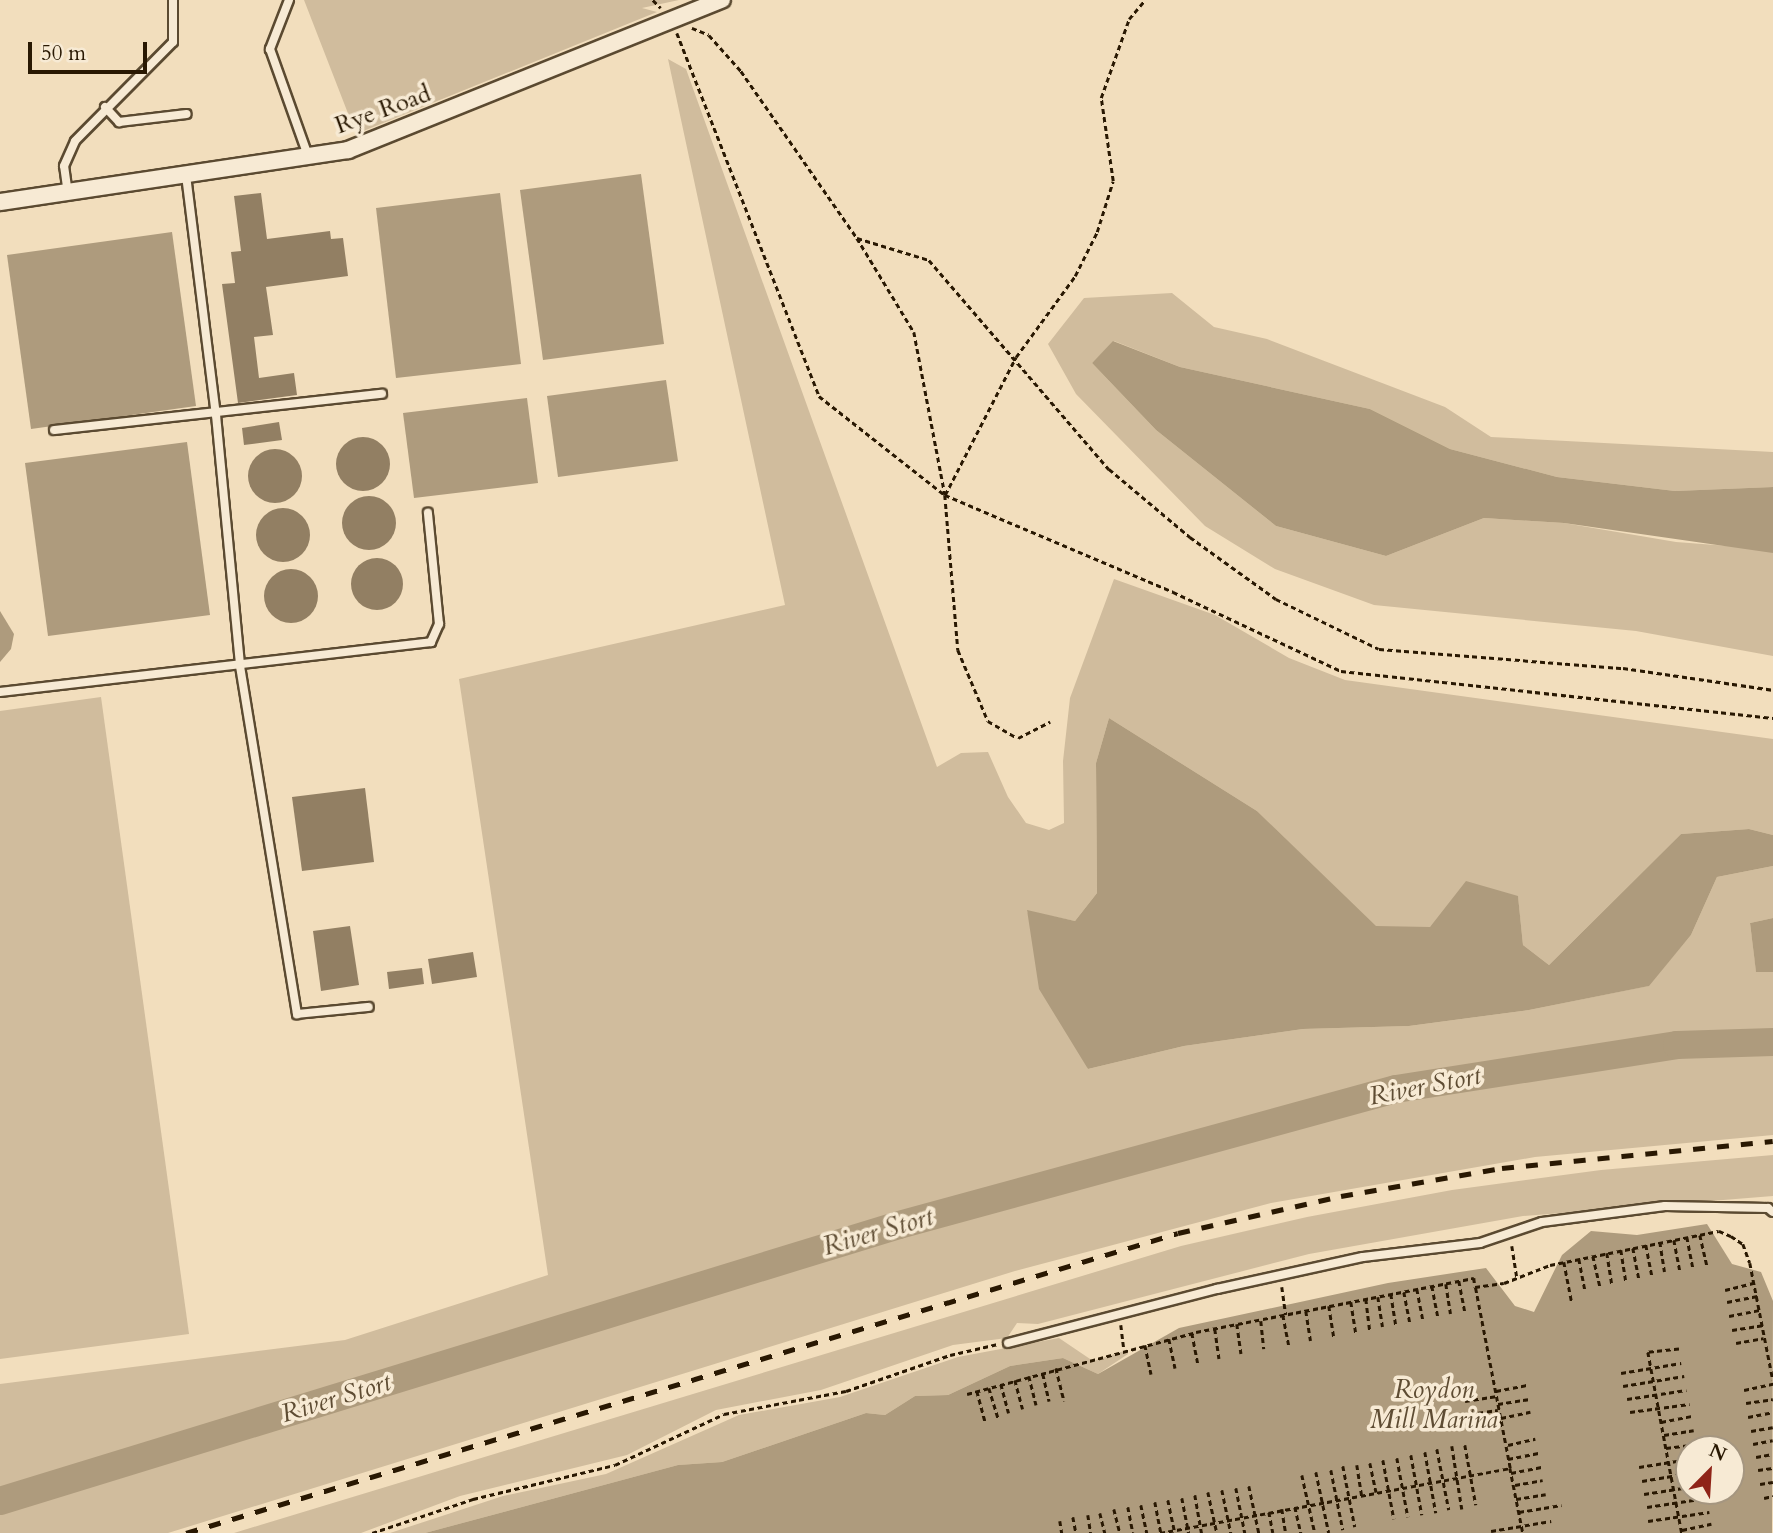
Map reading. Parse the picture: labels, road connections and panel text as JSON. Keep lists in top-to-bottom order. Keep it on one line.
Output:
{"streets":{"street":["Rye Road"]},"water":["River Stort","Roydon Mill Marina"],"scale_bar":"50 m","north":"top right"}
